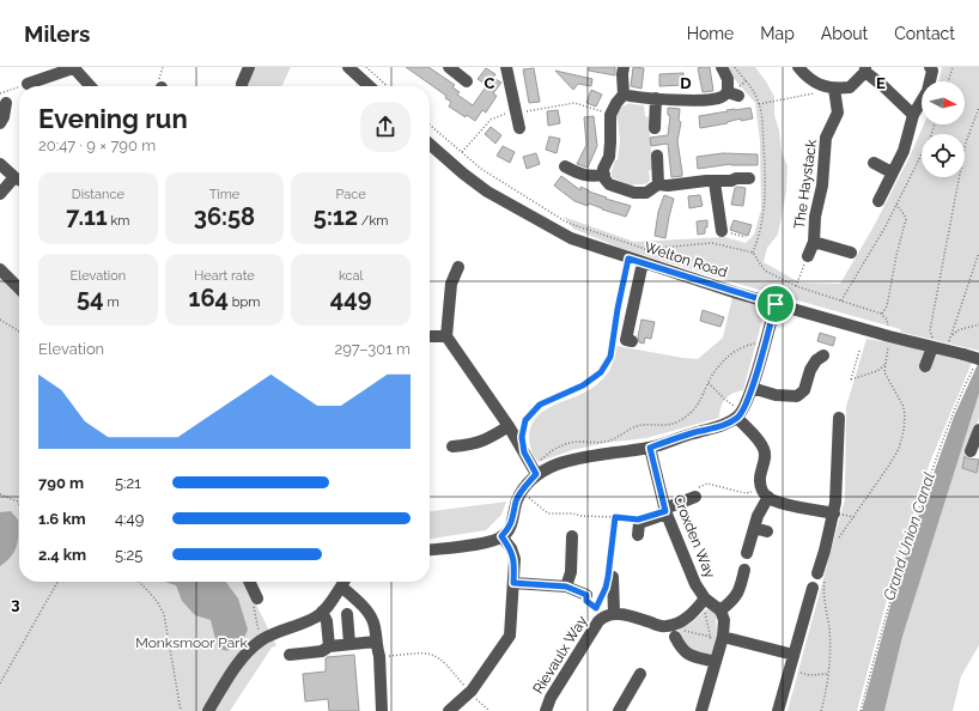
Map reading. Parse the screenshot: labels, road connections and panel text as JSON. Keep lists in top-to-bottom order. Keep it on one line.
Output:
{"streets":{"street":["The Haystack","Welton Road","Croxden Way","Rievaulx Way"]},"water":["Grand Union Canal"],"parks":["Monksmoor Park"],"north":"right","page":{"header":"Milers","nav":["Home","Map","About","Contact"],"heading":["Evening run","20:47 · 9 × 790 m"],"stats":[["Distance","7.11 km"],["Time","36:58"],["Pace","5:12 /km"],["Elevation","54 m"],["Heart rate","164 bpm"],["kcal","449"]],"chart":["Elevation","297–301 m"],"list":[{"name":"790 m","note":"5:21"},{"name":"1.6 km","note":"4:49"},{"name":"2.4 km","note":"5:25"}]},"grid":{"columns":["C","D","E"],"rows":["3"]}}
